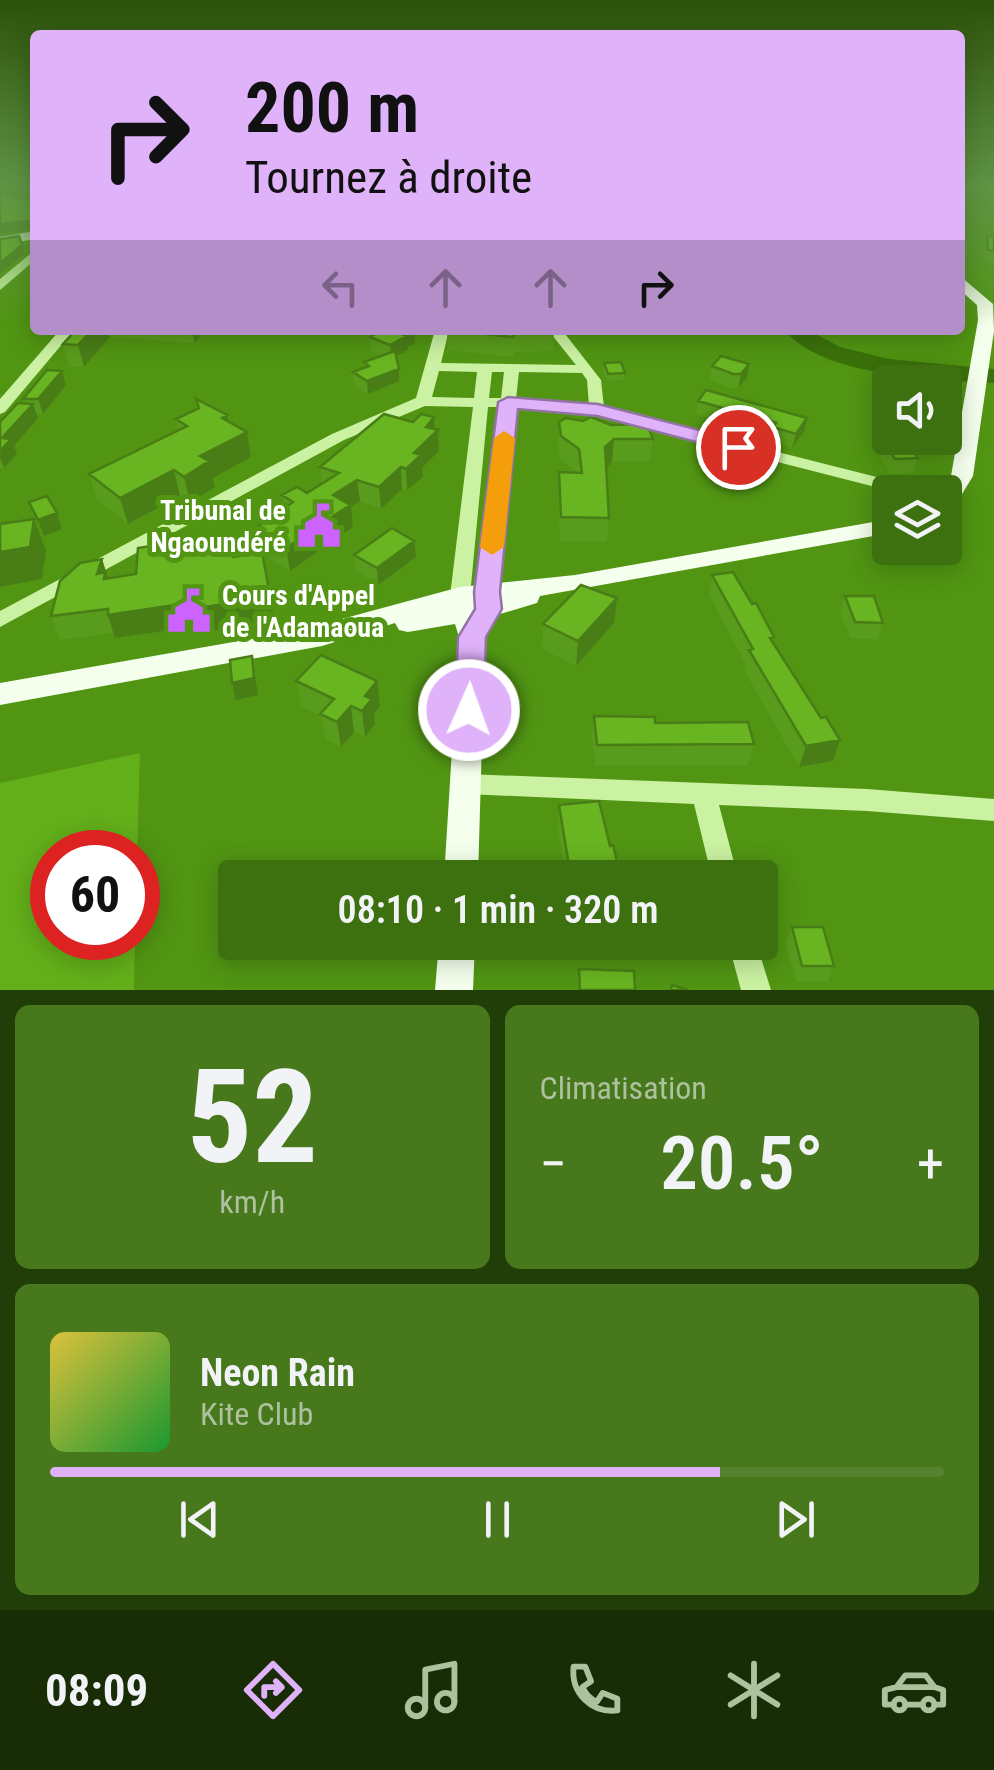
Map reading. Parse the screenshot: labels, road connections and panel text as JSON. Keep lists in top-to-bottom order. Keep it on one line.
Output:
{"places":{"public building":["Tribunal de Ngaoundéré","Cours d'Appel de l'Adamaoua"]},"page":{"turn":["200 m","Tournez à droite"],"limit":"60","trip":"08:10 · 1 min · 320 m","tile":[["52","km/h"],"Climatisation"],"heat":["−","20.5°","+"],"song":["Neon Rain","Kite Club"],"tabs":"08:09"}}
